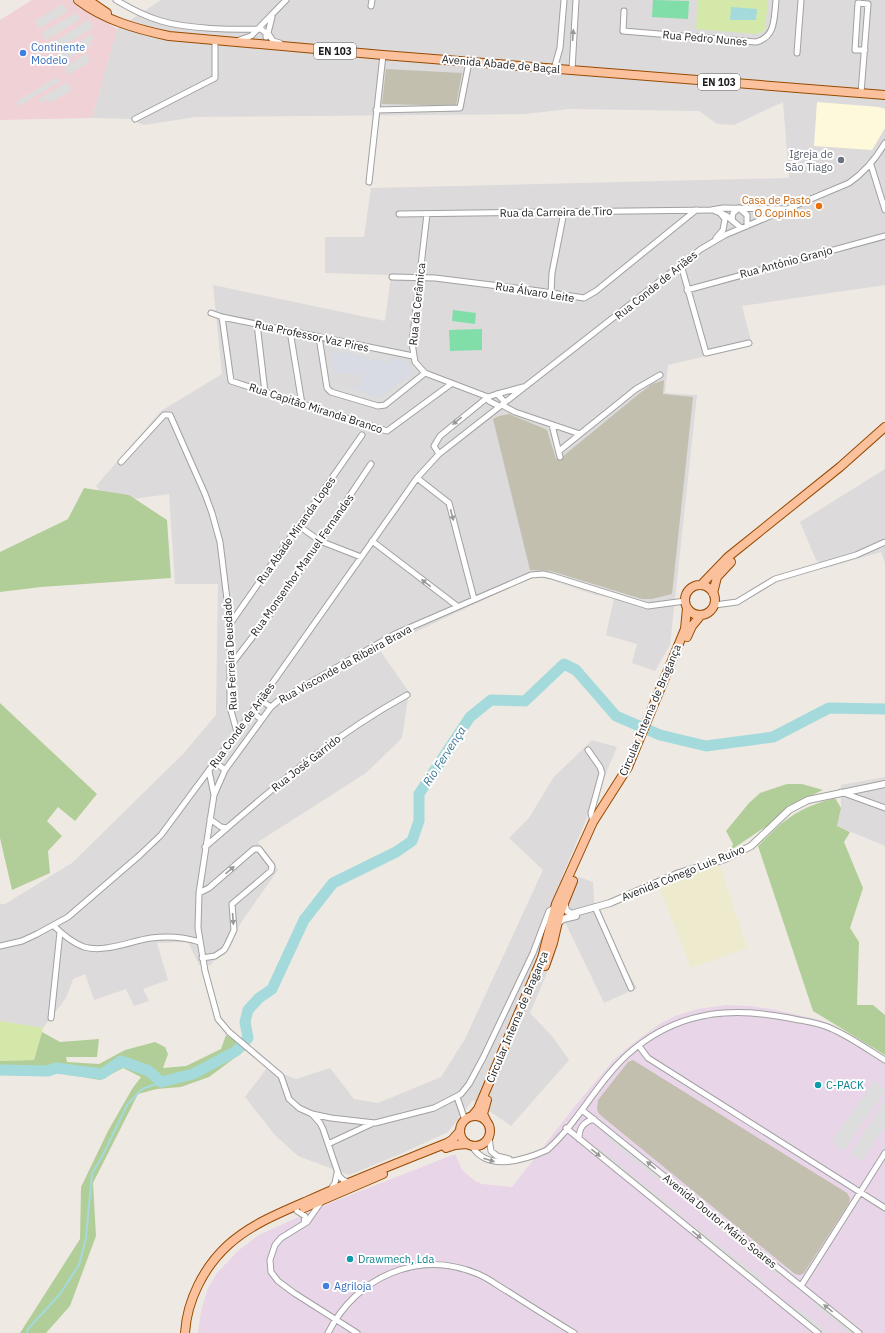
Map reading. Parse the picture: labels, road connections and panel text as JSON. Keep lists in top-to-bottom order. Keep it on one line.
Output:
{"streets":{"main road":["EN 103","Avenida Abade de Baçal","Circular Interna de Bragança"],"street":["Rua Pedro Nunes","Rua da Carreira de Tiro","Rua António Granjo","Rua Conde de Ariães","Rua Álvaro Leite","Rua da Cerâmica","Rua Professor Vaz Pires","Rua Capitão Miranda Branco","Rua Abade Miranda Lopes","Rua Monsenhor Manuel Fernandes","Rua Ferreira Deusdado","Rua Visconde da Ribeira Brava","Rua José Garrido","Avenida Cónego Luis Ruivo","Avenida Doutor Mário Soares"]},"crossings":[["Rua da Carreira de Tiro","Rua Conde de Ariães"],["Rua da Carreira de Tiro","Rua Álvaro Leite"],["Rua da Carreira de Tiro","Rua da Cerâmica"],["Rua Conde de Ariães","Rua Ferreira Deusdado"],["Rua Álvaro Leite","Rua da Cerâmica"],["Rua da Cerâmica","Rua Professor Vaz Pires"],["Rua Professor Vaz Pires","Rua Capitão Miranda Branco"],["Rua Abade Miranda Lopes","Rua Ferreira Deusdado"],["Rua Monsenhor Manuel Fernandes","Rua Ferreira Deusdado"],["Rua Visconde da Ribeira Brava","Circular Interna de Bragança"],["Rua Visconde da Ribeira Brava","Rua José Garrido"],["Circular Interna de Bragança","Avenida Cónego Luis Ruivo"]],"water":["Rio Fervença"],"places":["Continente Modelo","Igreja de São Tiago","Casa de Pasto O Copinhos","C-PACK","Drawmech, Lda","Agriloja"]}
